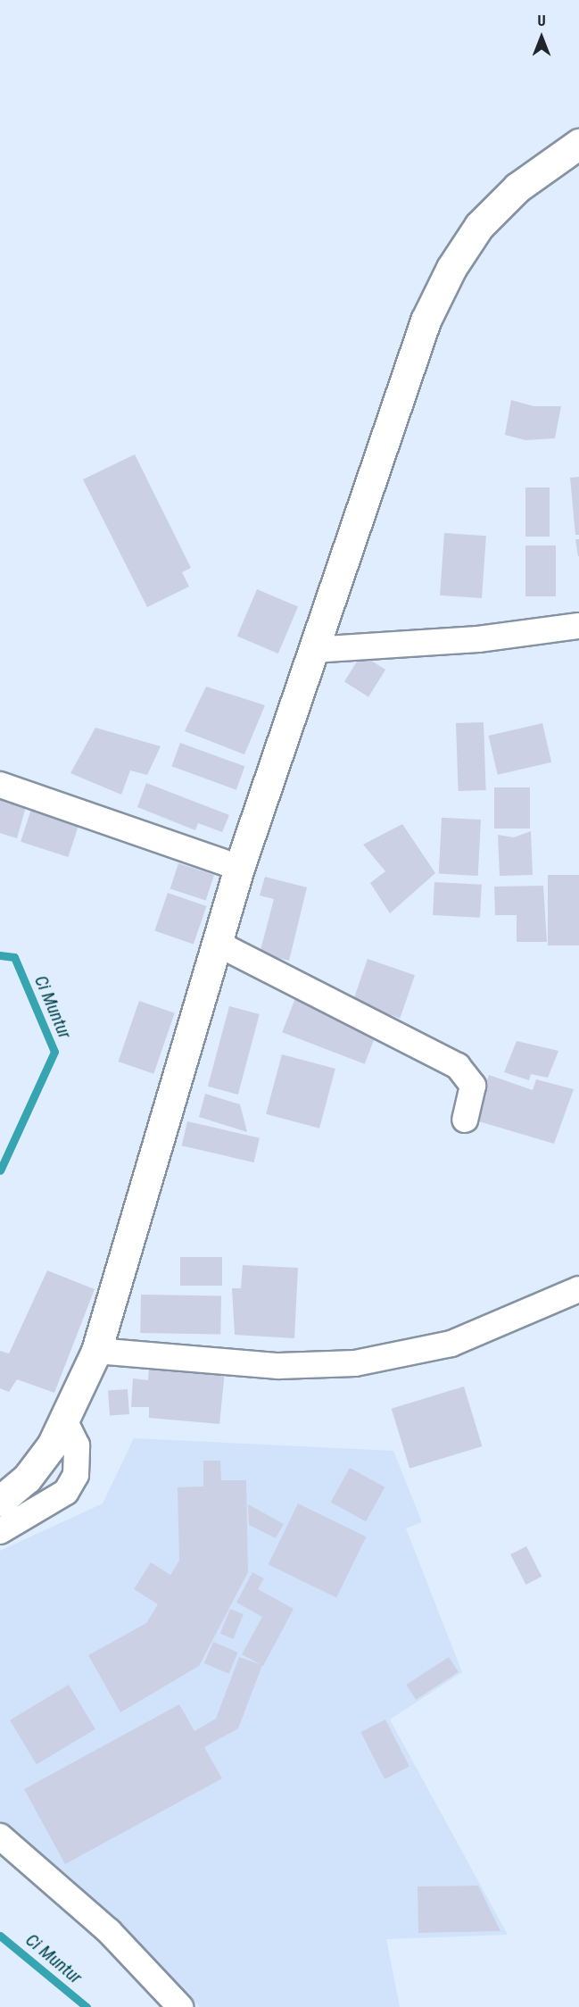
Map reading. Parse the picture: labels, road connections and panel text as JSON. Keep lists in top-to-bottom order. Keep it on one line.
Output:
{"water":["Ci Muntur"],"north":"top"}
